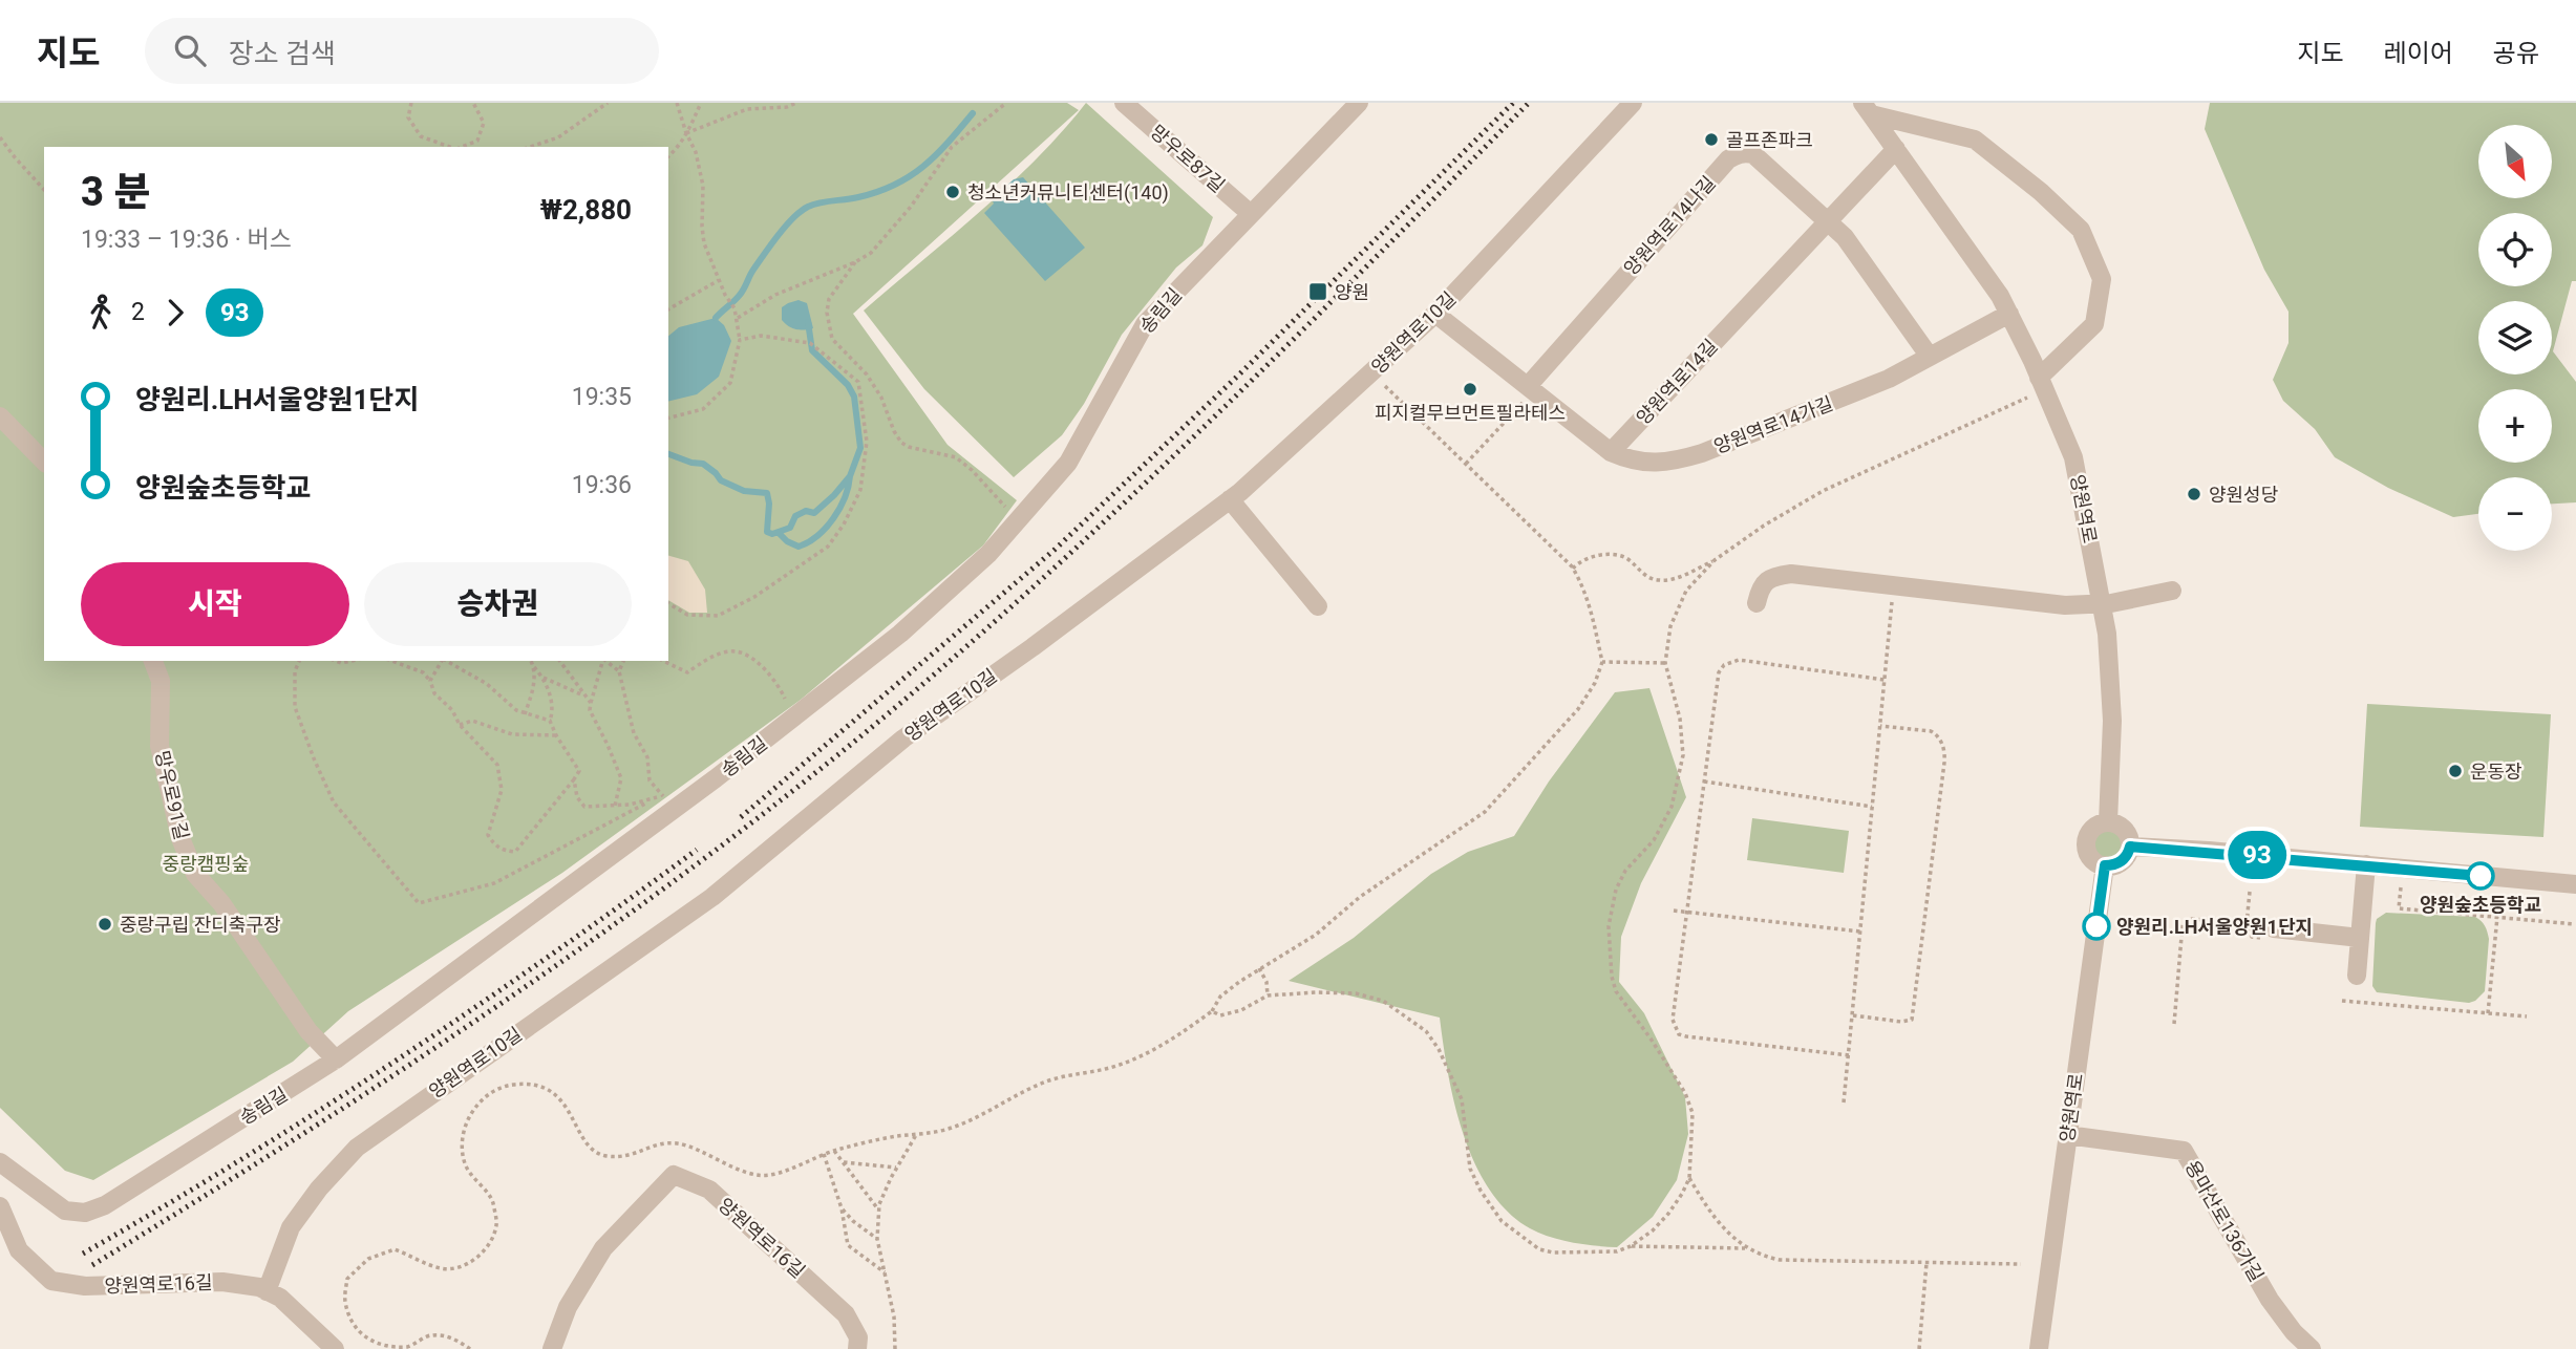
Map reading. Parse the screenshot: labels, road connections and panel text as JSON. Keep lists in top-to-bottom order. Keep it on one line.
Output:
{"streets":{"street":["망우로87길","양원역로14나길","송림길","양원역로10길","양원역로14길","양원역로14가길","양원역로","망우로91길","용마산로136가길","양원역로16길"]},"crossings":[["망우로87길","송림길"],["송림길","망우로91길"],["양원역로10길","양원역로16길"],["양원역로14길","양원역로14가길"],["양원역로14길","양원역로"],["양원역로14가길","양원역로"],["양원역로","용마산로136가길"]],"parks":["중랑캠핑숲"],"places":{"other":["골프존파크","청소년커뮤니티센터(140)","피지컬무브먼트필라테스","양원성당","운동장","양원숲초등학교","중랑구립 잔디축구장","양원리.LH서울양원1단지"],"transit":["양원"]},"lines":["bus line 93"],"north":"bottom right","page":{"header":"지도","search":"장소 검색","nav":["지도","레이어","공유"],"on_map":"93","map_buttons":["+","−"],"heading":["3 분","19:33 – 19:36 · 버스","₩2,880"],"legs":["2","93"],"list":[{"name":"양원리.LH서울양원1단지","value":"19:35"},{"name":"양원숲초등학교","value":"19:36"}],"buttons":["시작","승차권"]}}
